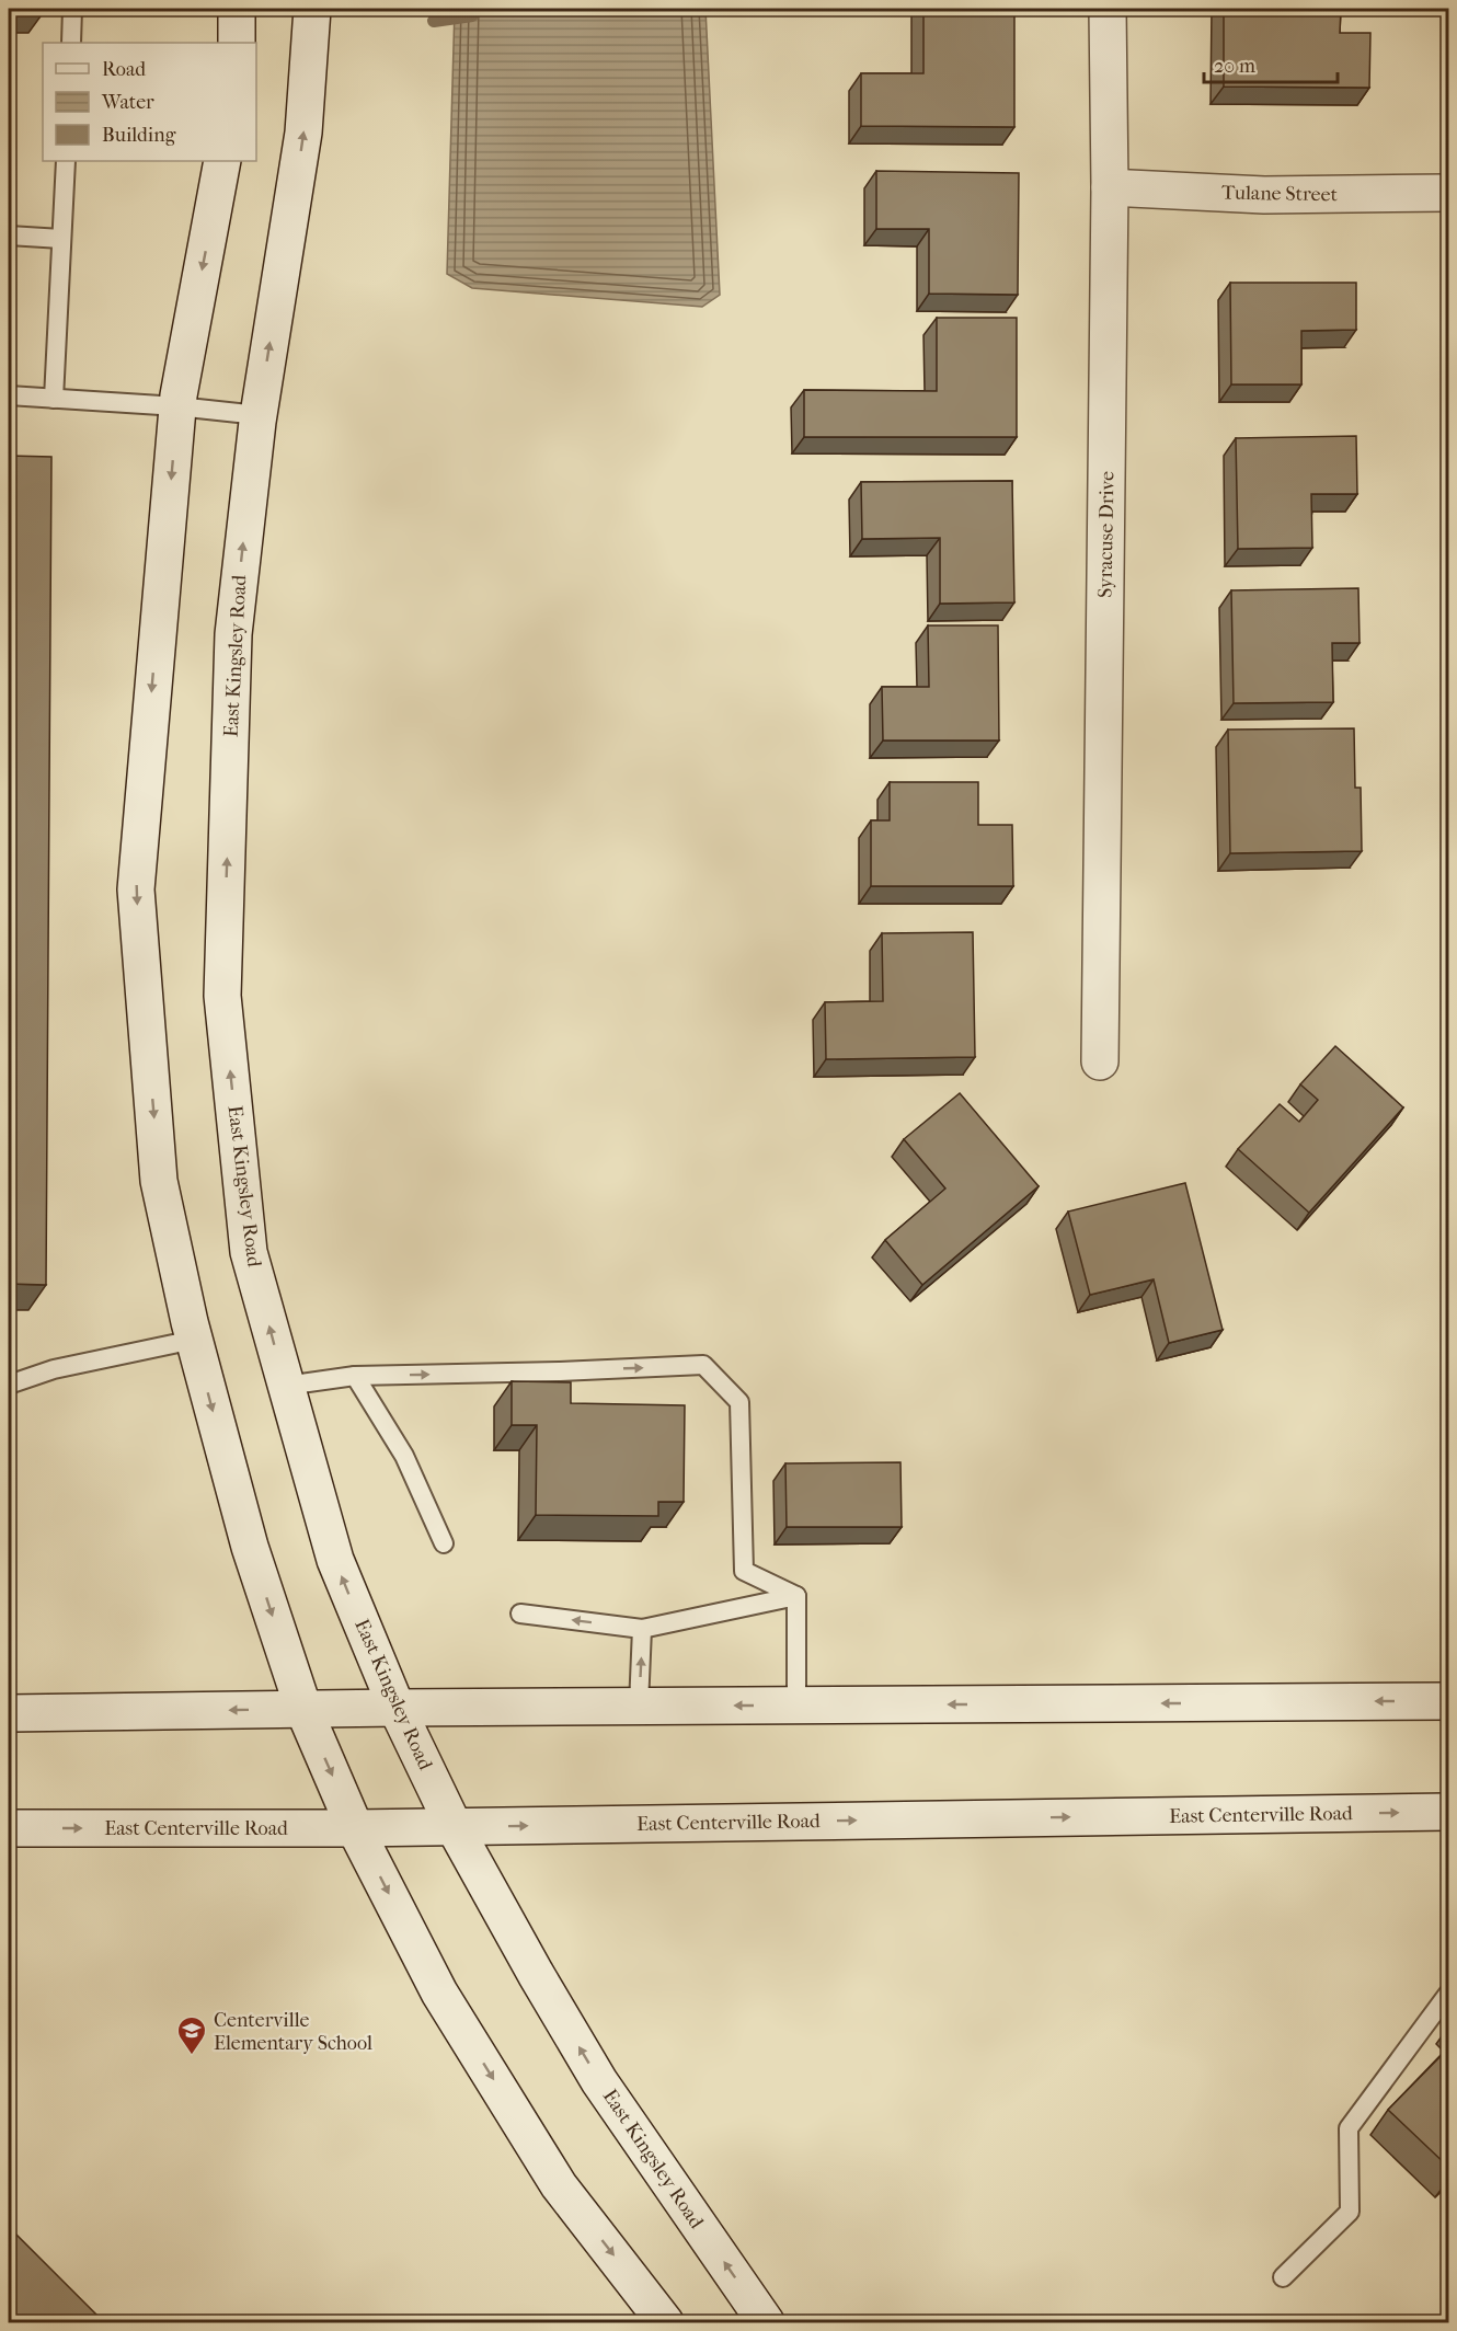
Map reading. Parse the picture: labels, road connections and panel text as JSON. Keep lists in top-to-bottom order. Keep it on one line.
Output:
{"streets":{"main road":["Tulane Street","Syracuse Drive","East Kingsley Road","East Centerville Road"]},"crossings":[["Tulane Street","Syracuse Drive"],["East Kingsley Road","East Centerville Road"]],"places":{"school or university":["Centerville Elementary School"]},"legend":["Road","Water","Building"],"scale_bar":"20 m"}
